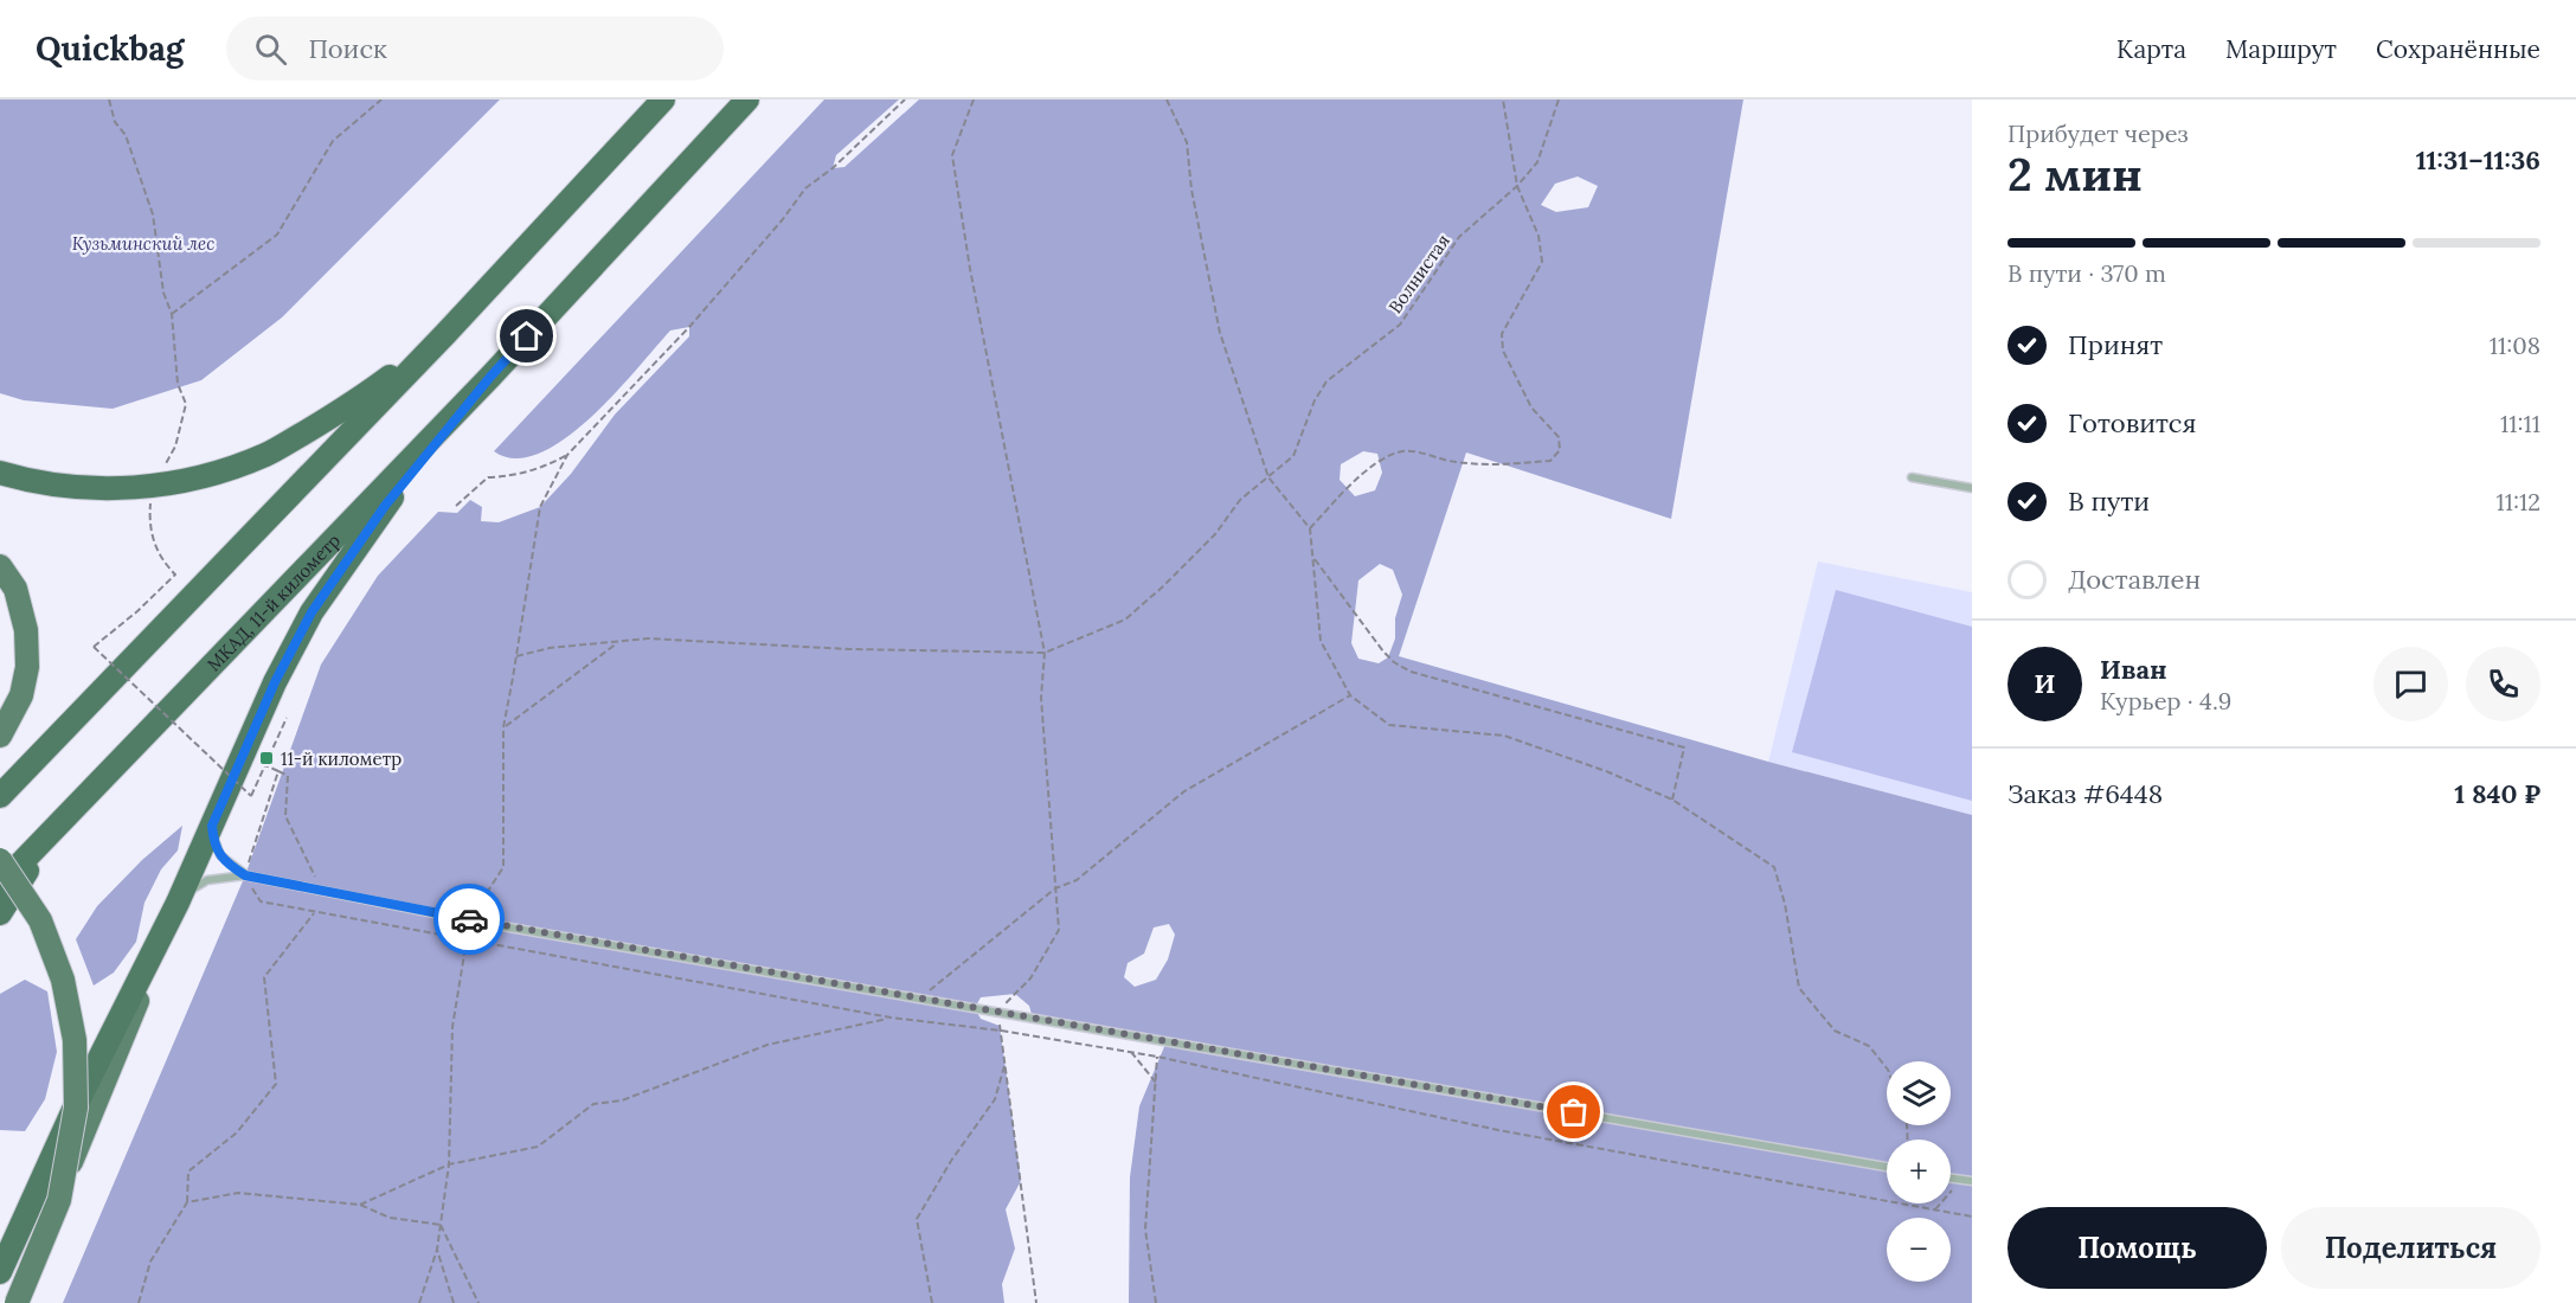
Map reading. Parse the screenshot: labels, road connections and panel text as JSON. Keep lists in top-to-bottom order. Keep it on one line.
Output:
{"streets":{"highway":["МКАД, 11-й километр"],"path":["Волнистая"]},"parks":["Кузьминский лес"],"places":{"transit":["11-й километр"]},"page":{"header":"Quickbag","search":"Поиск","nav":["Карта","Маршрут","Сохранённые"],"heading":["2 мин","Прибудет через","11:31–11:36"],"panel":["Иван","Курьер · 4.9","Заказ #6448","1 840 ₽"],"bar":"В пути · 370 m","list":[["Принят","11:08"],["Готовится","11:11"],["В пути","11:12"],"Доставлен"],"round":"И","map_buttons":["+","−"],"buttons":["Помощь","Поделиться"]}}
